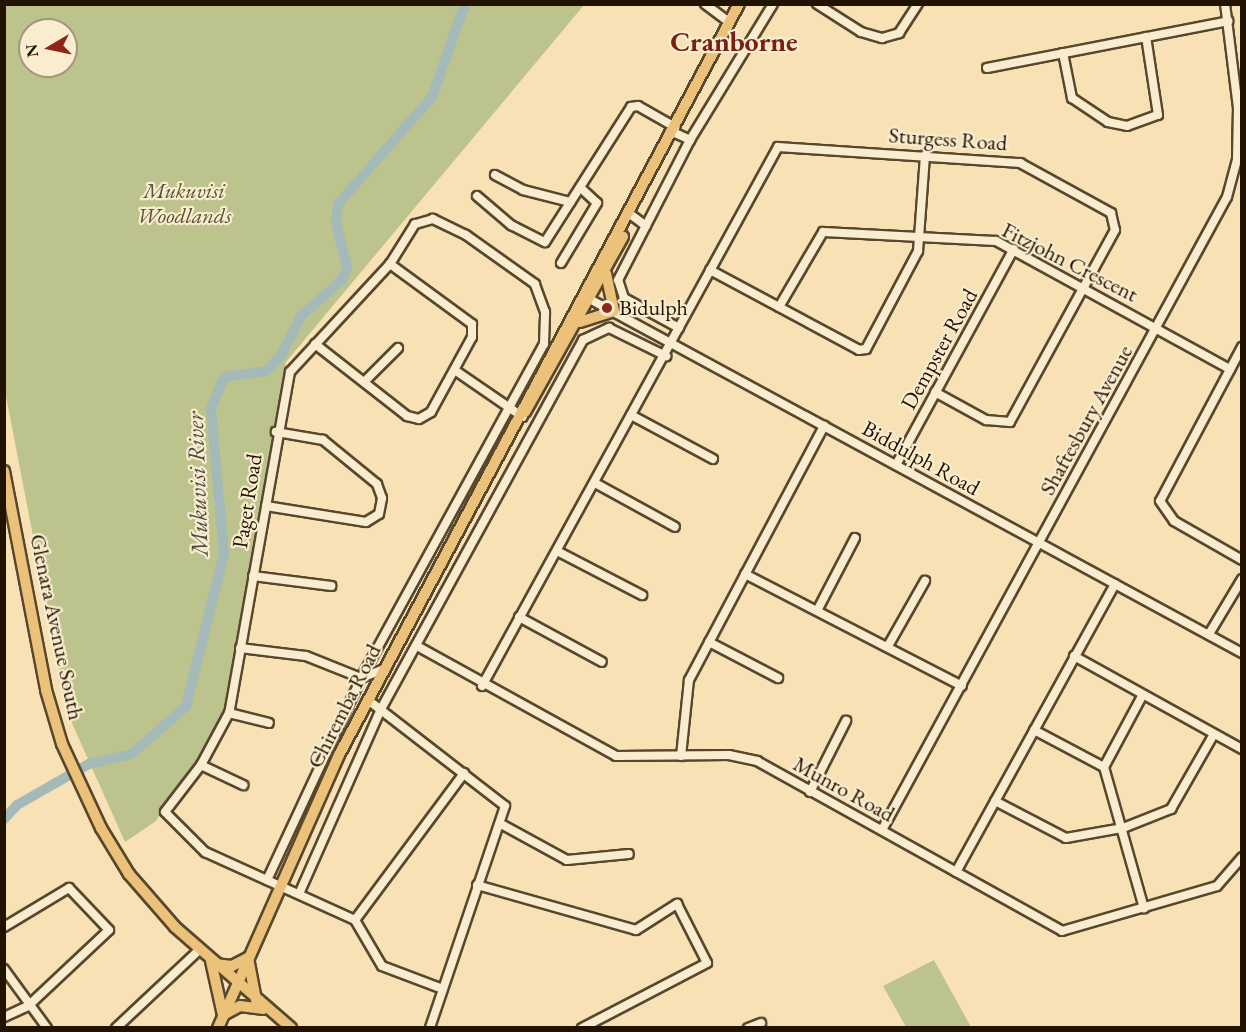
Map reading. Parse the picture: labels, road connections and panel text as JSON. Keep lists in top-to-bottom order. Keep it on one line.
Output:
{"streets":{"main road":["Glenara Avenue South","Chiremba Road"],"street":["Sturgess Road","Fitzjohn Crescent","Dempster Road","Shaftesbury Avenue","Biddulph Road","Paget Road","Munro Road"]},"crossings":[["Sturgess Road","Fitzjohn Crescent"],["Sturgess Road","Dempster Road"],["Sturgess Road","Biddulph Road"],["Sturgess Road","Munro Road"],["Fitzjohn Crescent","Dempster Road"],["Fitzjohn Crescent","Shaftesbury Avenue"],["Dempster Road","Biddulph Road"],["Shaftesbury Avenue","Biddulph Road"],["Shaftesbury Avenue","Munro Road"],["Biddulph Road","Chiremba Road"],["Paget Road","Chiremba Road"],["Glenara Avenue South","Chiremba Road"]],"districts":["Cranborne"],"water":["Mukuvisi River"],"parks":["Mukuvisi Woodlands"],"places":["Bidulph"],"north":"left"}
